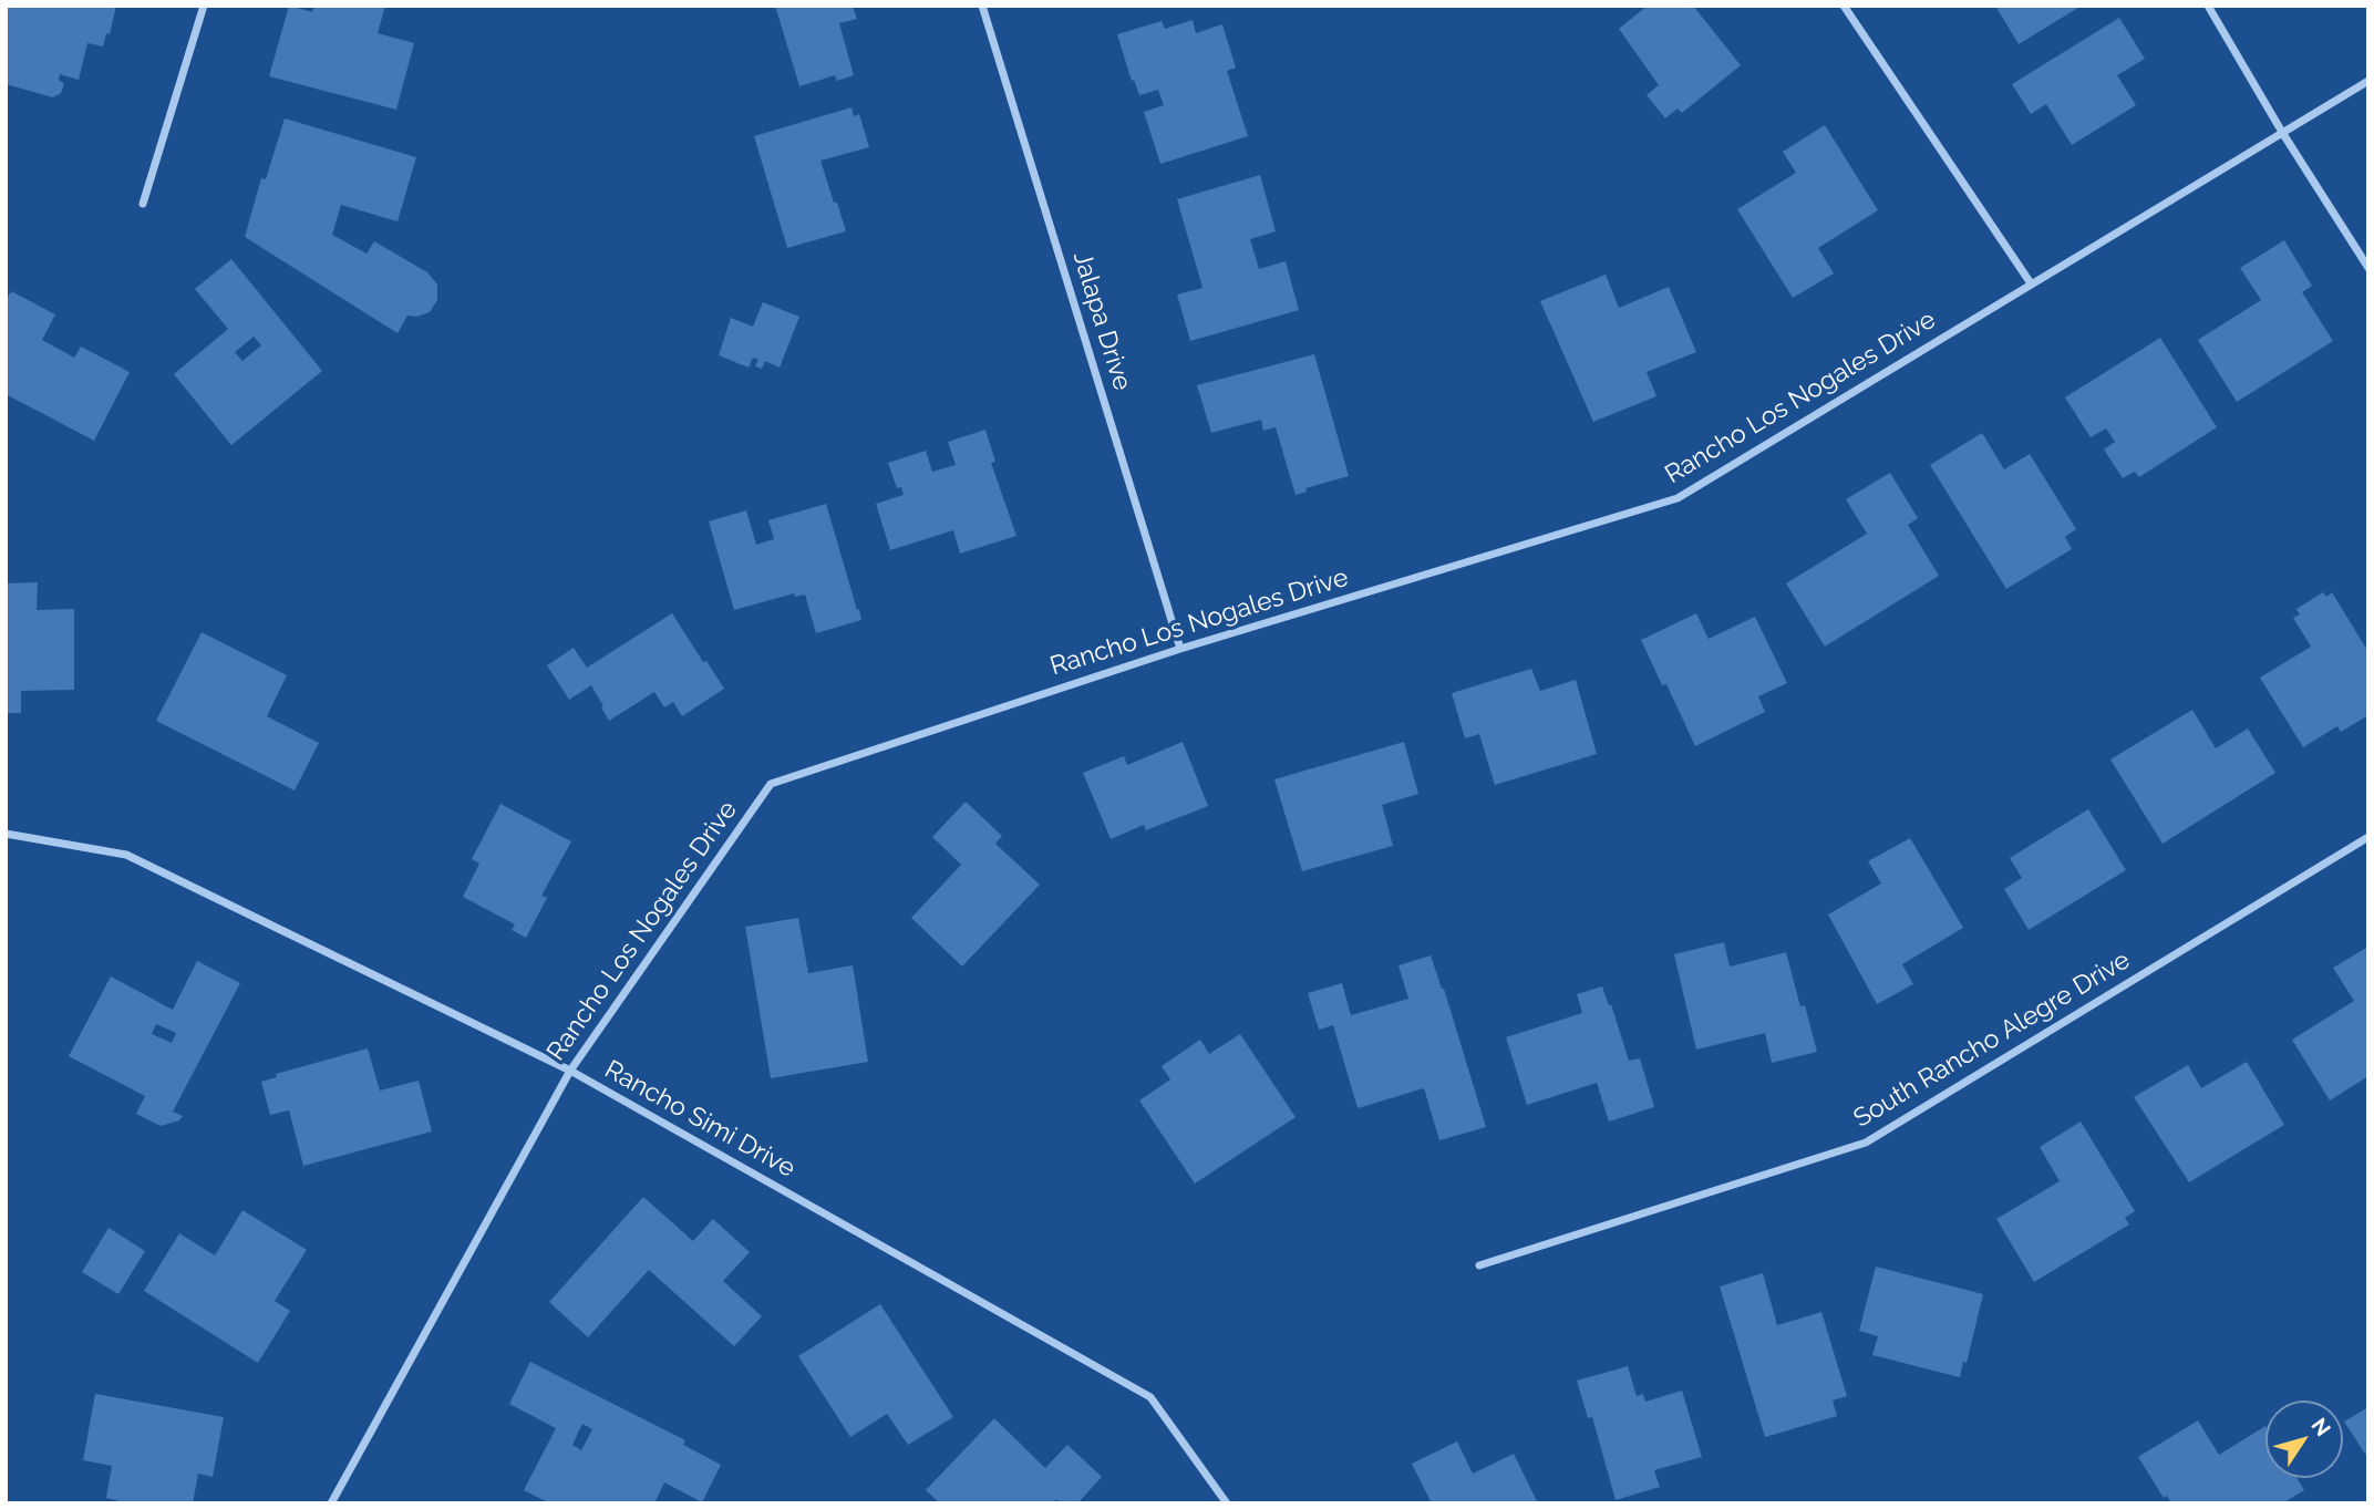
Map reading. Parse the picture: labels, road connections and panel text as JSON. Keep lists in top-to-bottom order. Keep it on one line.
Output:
{"streets":{"street":["Jalapa Drive","Rancho Los Nogales Drive","South Rancho Alegre Drive","Rancho Simi Drive"]},"crossings":[["Jalapa Drive","Rancho Los Nogales Drive"],["Rancho Los Nogales Drive","Rancho Simi Drive"]],"north":"top right"}
